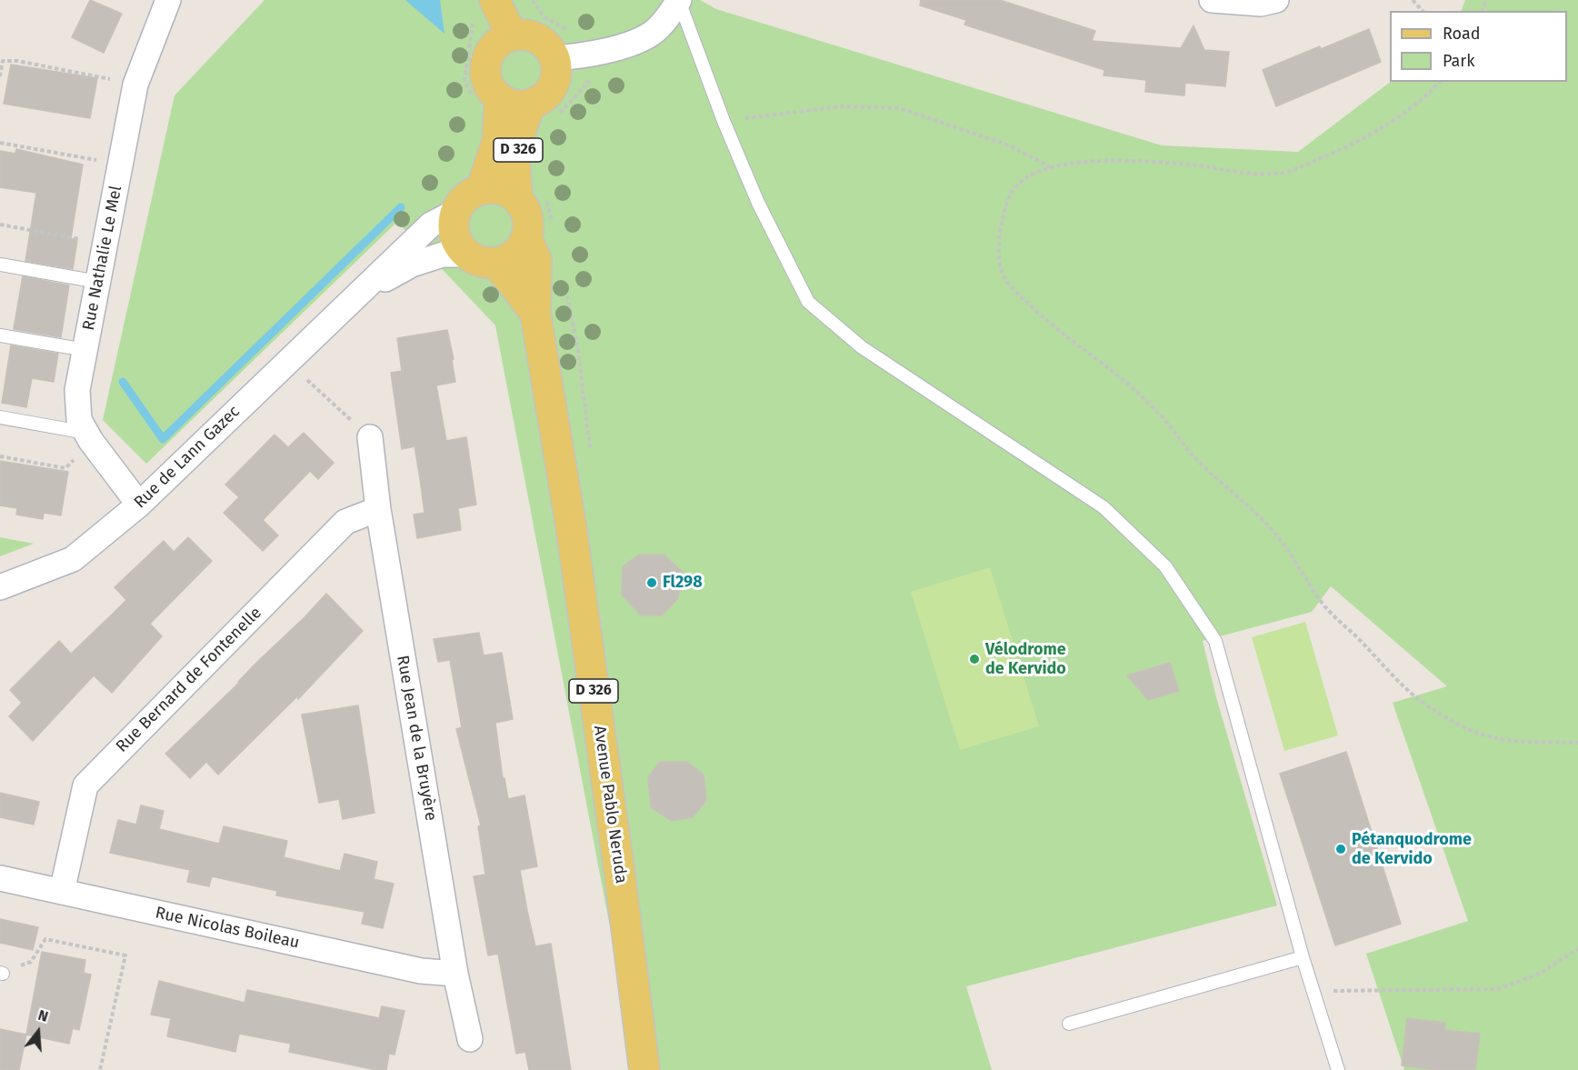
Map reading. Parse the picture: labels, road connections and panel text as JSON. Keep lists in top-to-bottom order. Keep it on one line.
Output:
{"streets":{"main road":["D 326","Avenue Pablo Neruda"],"street":["Rue Nathalie Le Mel","Rue de Lann Gazec","Rue Bernard de Fontenelle","Rue Jean de la Bruyère","Rue Nicolas Boileau"]},"crossings":[["D 326","Avenue Pablo Neruda"],["Rue Nathalie Le Mel","Rue de Lann Gazec"],["Rue Bernard de Fontenelle","Rue Jean de la Bruyère"],["Rue Bernard de Fontenelle","Rue Nicolas Boileau"],["Rue Jean de la Bruyère","Rue Nicolas Boileau"]],"places":["Fl298","Vélodrome de Kervido","Pétanquodrome de Kervido"],"legend":["Road","Park"],"north":"top"}
